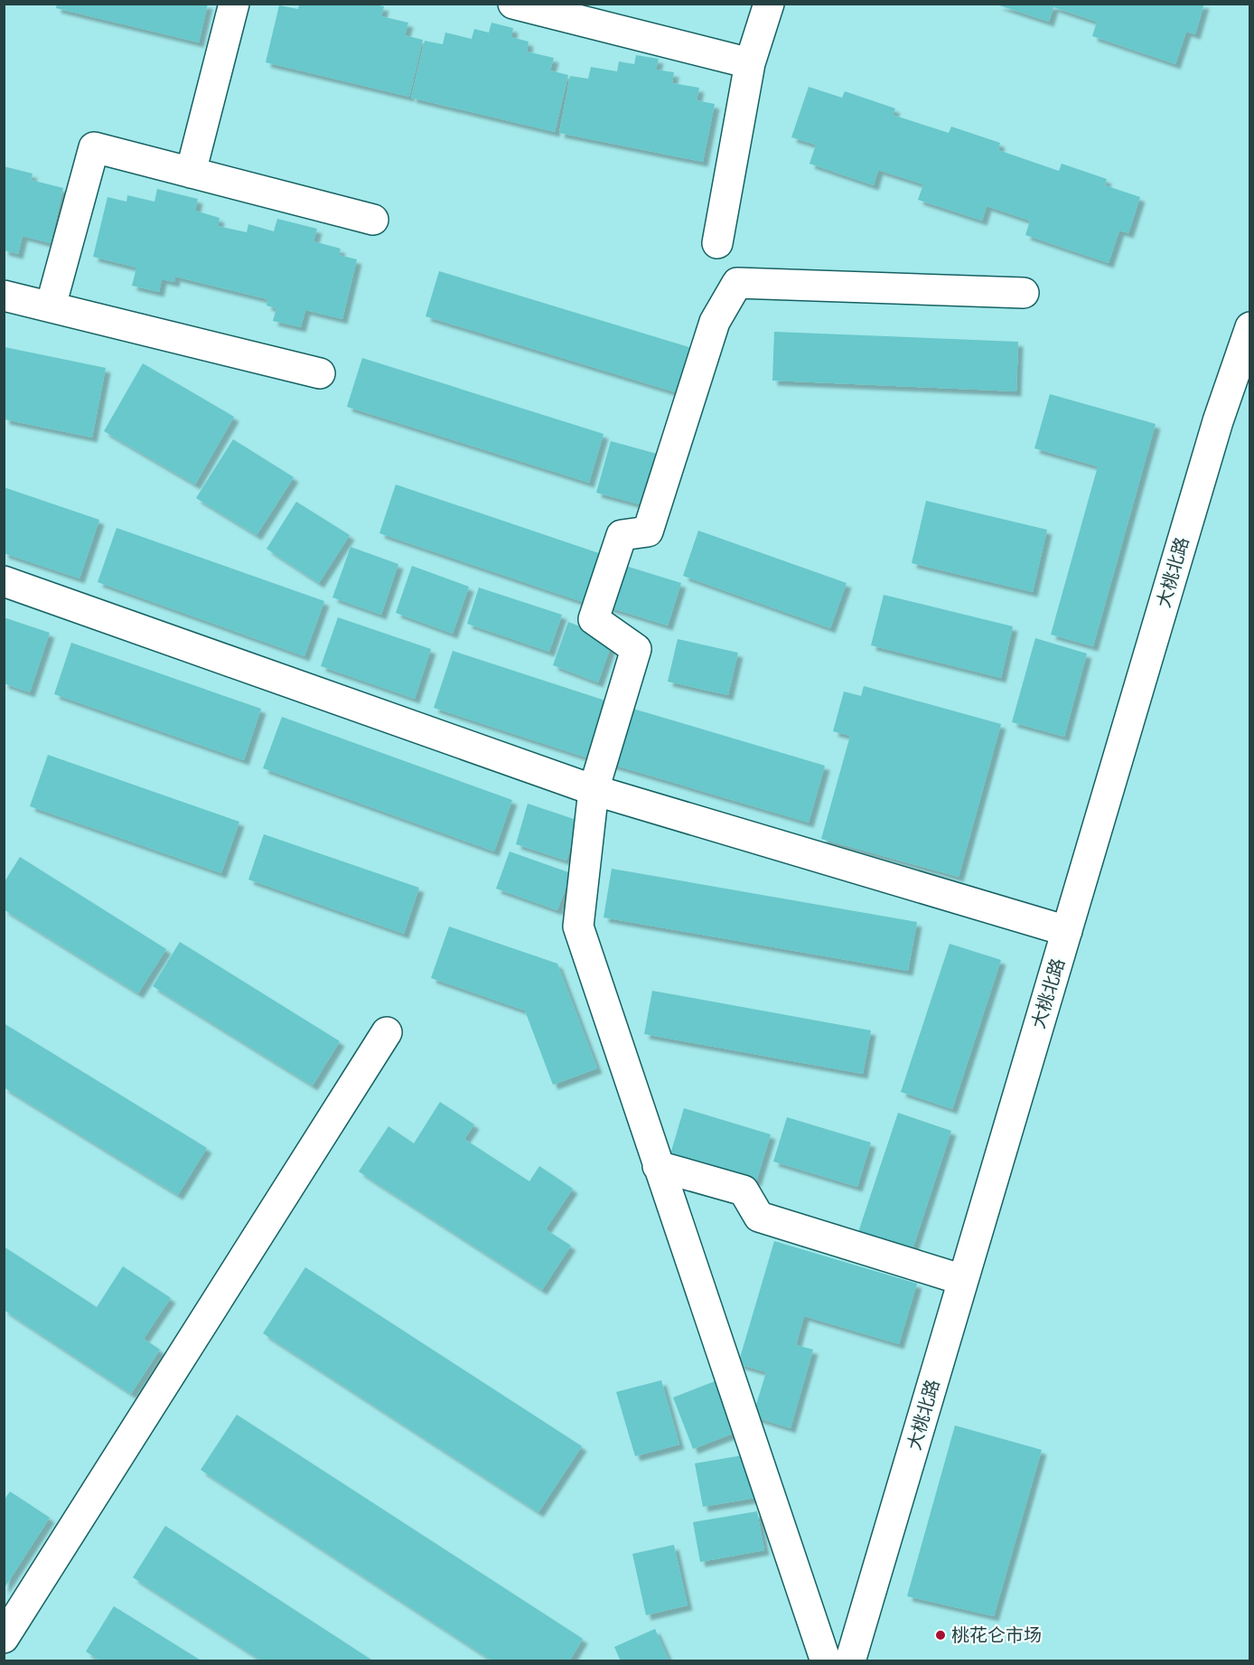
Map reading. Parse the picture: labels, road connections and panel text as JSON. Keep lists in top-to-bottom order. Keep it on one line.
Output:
{"streets":{"street":["大桃北路"]},"places":["桃花仑市场"]}
